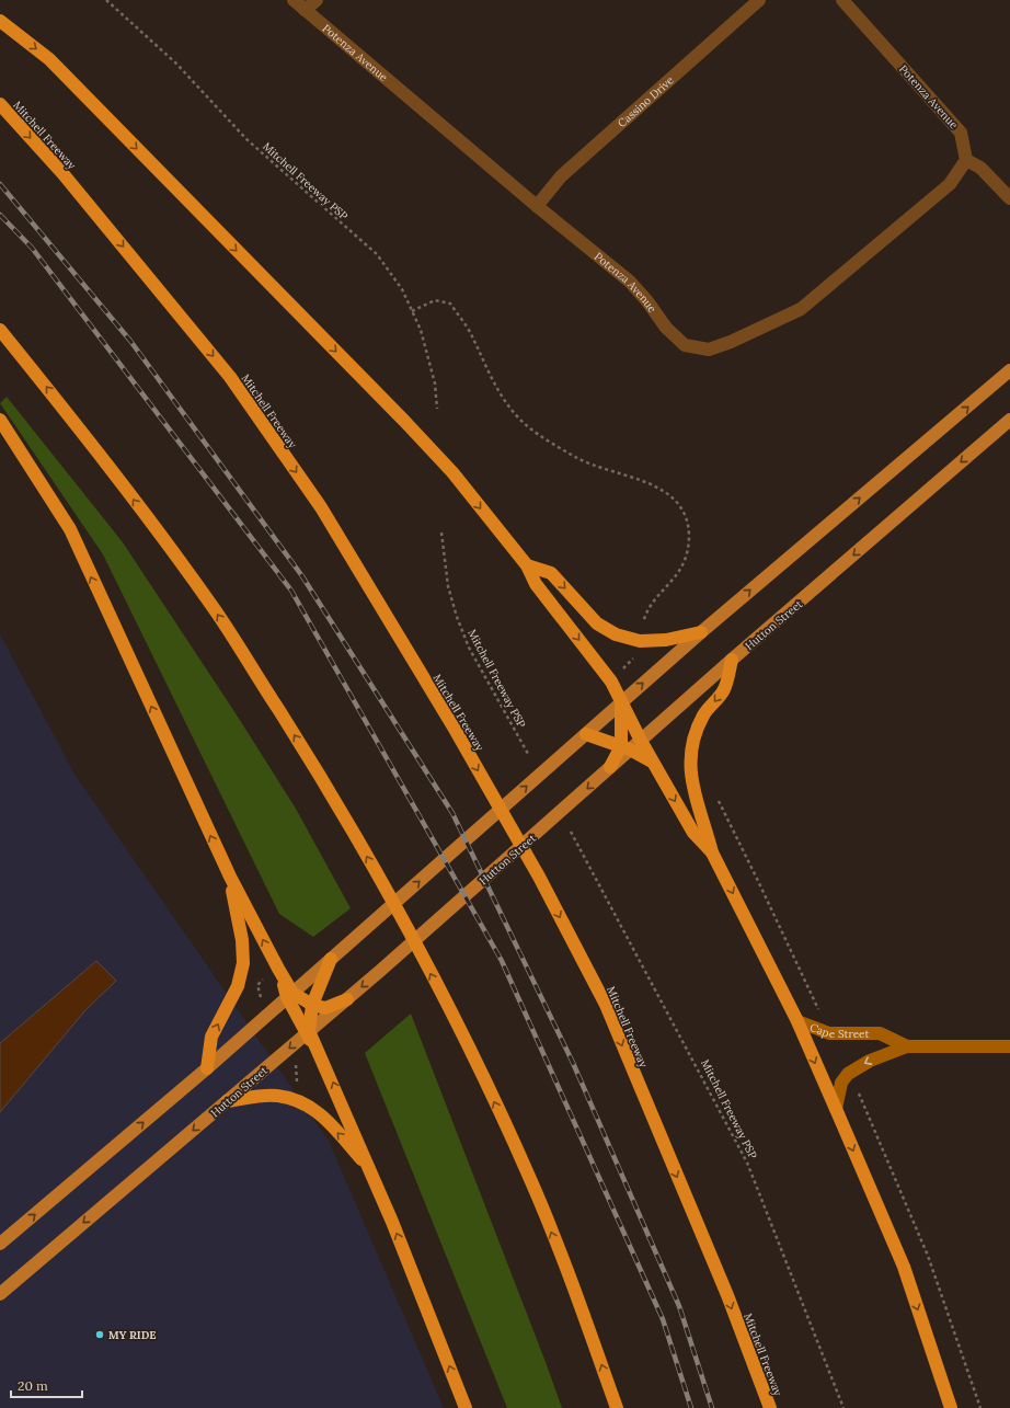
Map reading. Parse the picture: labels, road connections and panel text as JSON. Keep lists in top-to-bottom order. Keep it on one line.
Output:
{"streets":{"highway":["Mitchell Freeway"],"main road":["Hutton Street"],"street":["Potenza Avenue","Cassino Drive","Cape Street"],"path":["Mitchell Freeway PSP"]},"crossings":[["Potenza Avenue","Cassino Drive"]],"places":["MY RIDE"],"scale_bar":"20 m"}
